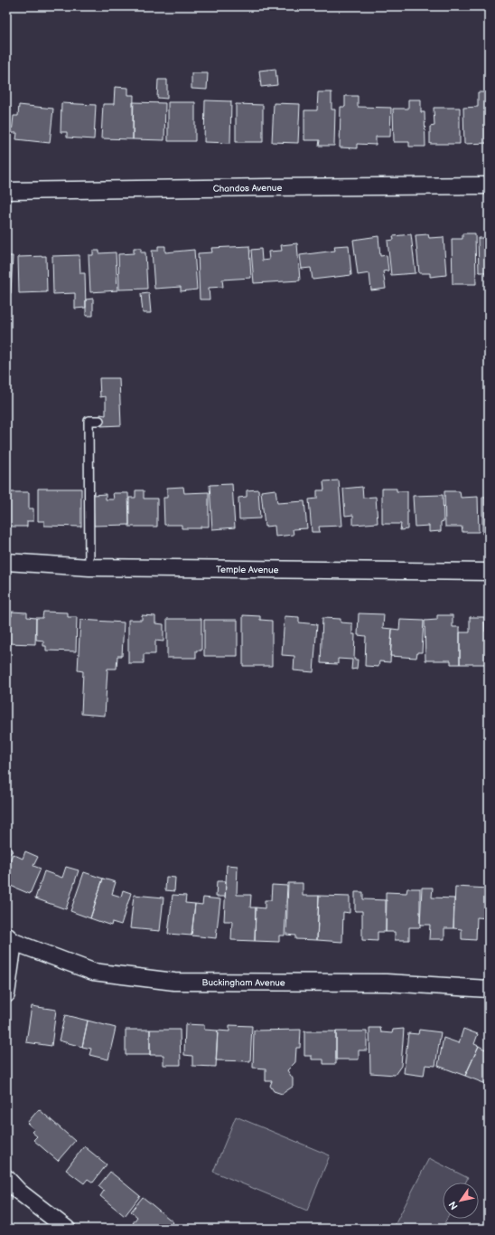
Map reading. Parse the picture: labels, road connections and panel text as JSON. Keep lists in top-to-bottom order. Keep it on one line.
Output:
{"streets":{"street":["Chandos Avenue","Temple Avenue","Buckingham Avenue"]},"north":"bottom left"}
